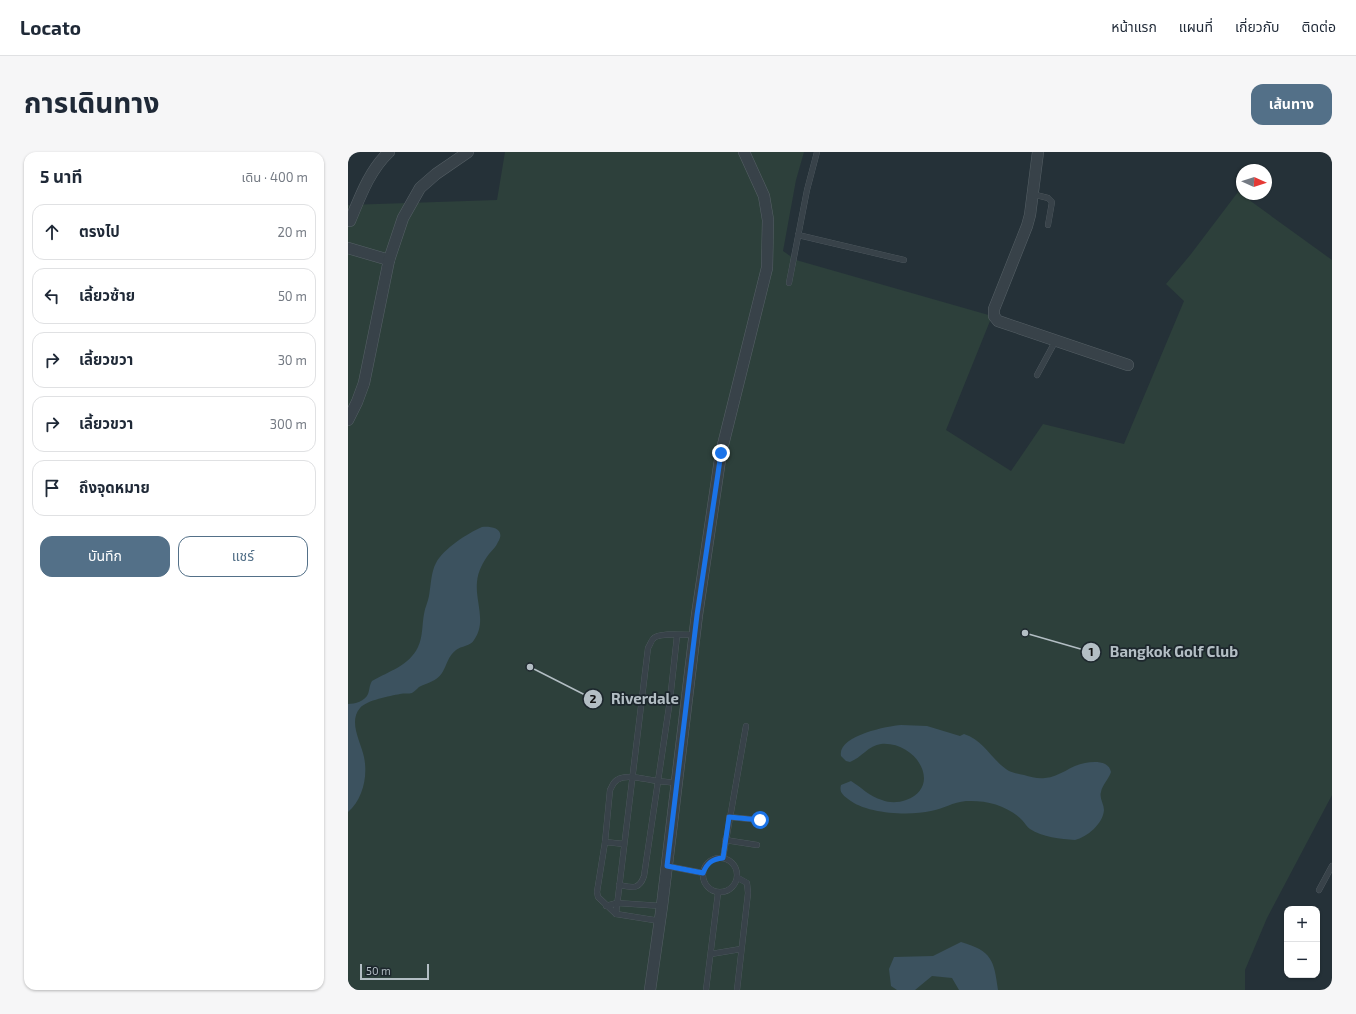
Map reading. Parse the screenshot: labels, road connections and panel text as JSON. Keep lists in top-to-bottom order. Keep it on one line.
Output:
{"places":["Bangkok Golf Club","Riverdale"],"scale_bar":"50 m","north":"right","page":{"header":"Locato","nav":["หน้าแรก","แผนที่","เกี่ยวกับ","ติดต่อ"],"title":"การเดินทาง","buttons":["เส้นทาง",["บันทึก","แชร์"]],"heading":["5 นาที","เดิน · 400 m"],"list":[["ตรงไป","20 m"],["เลี้ยวซ้าย","50 m"],["เลี้ยวขวา","30 m"],["เลี้ยวขวา","300 m"],"ถึงจุดหมาย"],"map_buttons":["+","−"],"scale":"50 m"}}
